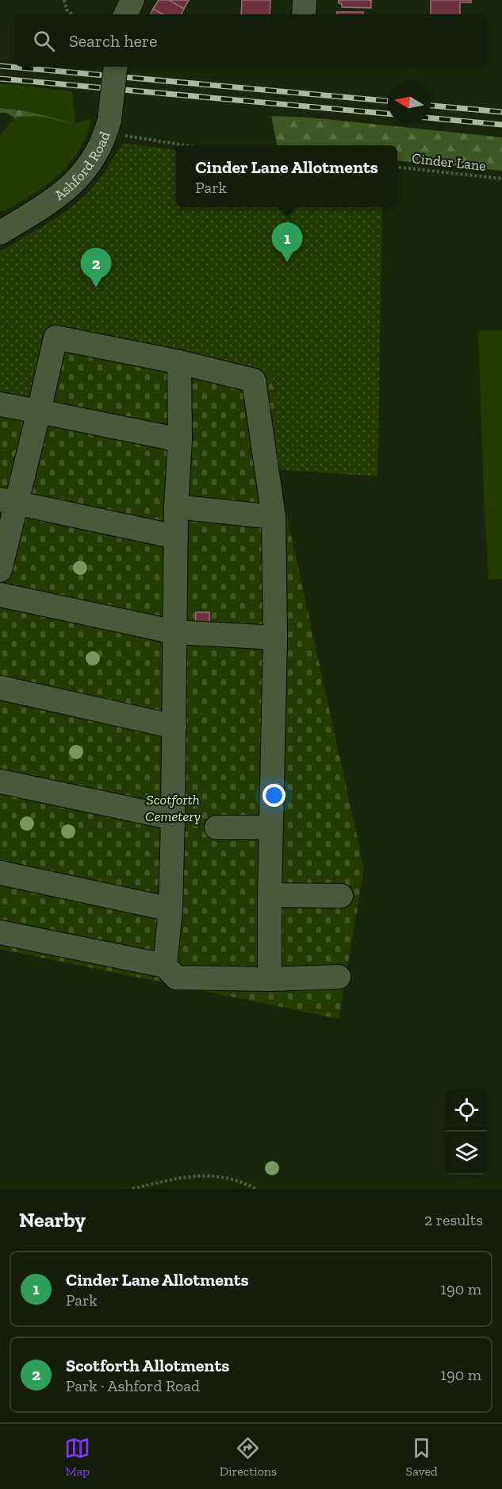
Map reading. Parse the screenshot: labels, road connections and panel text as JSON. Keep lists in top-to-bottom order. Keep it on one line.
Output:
{"streets":{"street":["Ashford Road"],"path":["Cinder Lane"]},"parks":["Scotforth Cemetery"],"north":"left","page":{"search":"Search here","popup":["Cinder Lane Allotments","Park"],"pins":["1","2"],"heading":["Nearby","2 results"],"list":[{"mark":"1","name":"Cinder Lane Allotments","note":"Park","value":"190 m"},{"mark":"2","name":"Scotforth Allotments","note":"Park · Ashford Road","value":"190 m"}],"nav":["Map","Directions","Saved"]}}
